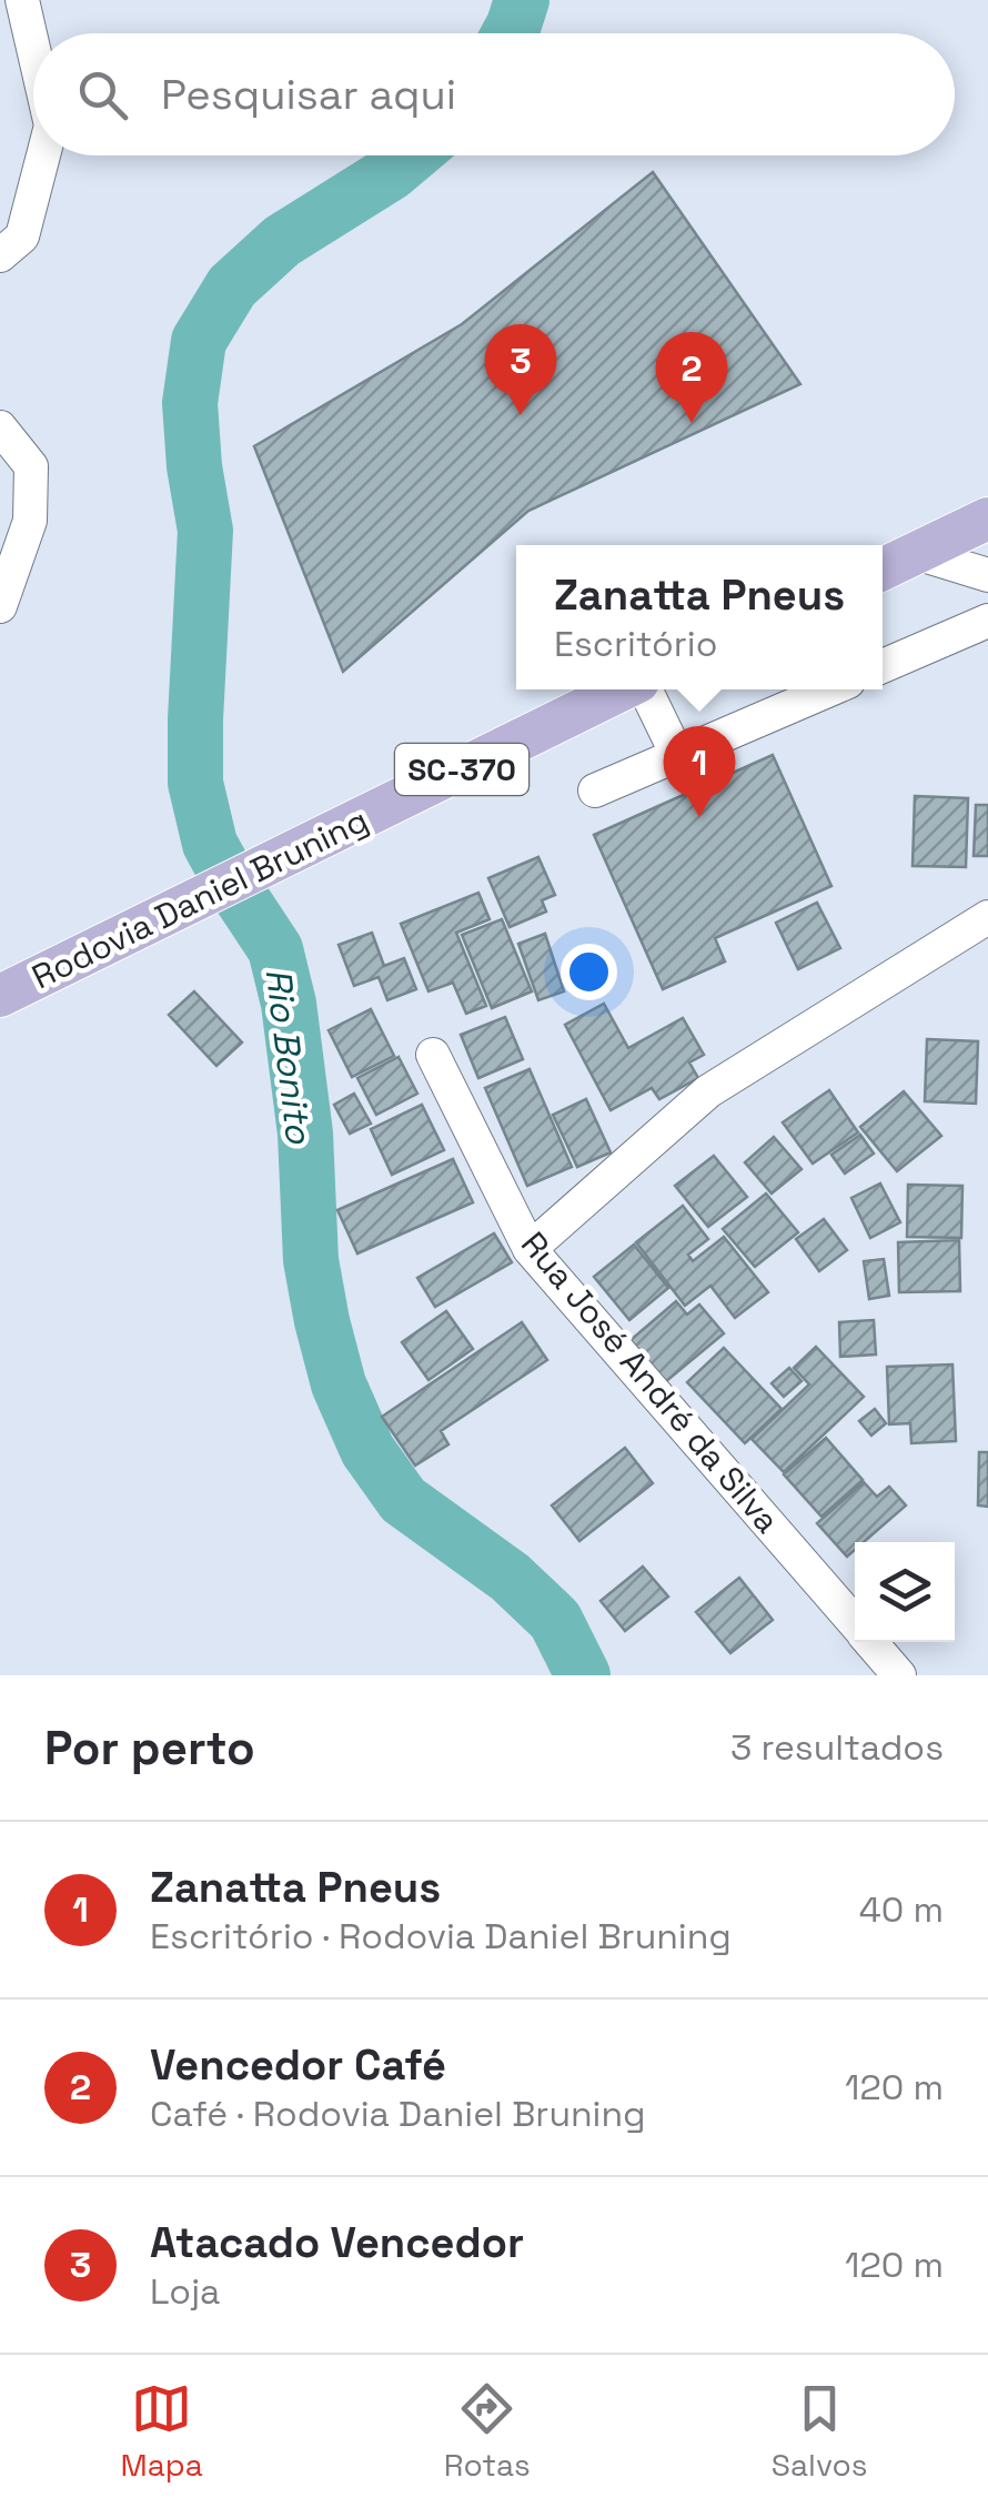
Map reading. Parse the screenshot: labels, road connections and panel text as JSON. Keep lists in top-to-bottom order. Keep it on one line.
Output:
{"streets":{"main road":["SC-370","Rodovia Daniel Bruning"],"street":["Rua José André da Silva"]},"water":["Rio Bonito"],"page":{"search":"Pesquisar aqui","pins":["3","2","1"],"popup":["Zanatta Pneus","Escritório"],"heading":["Por perto","3 resultados"],"list":[{"mark":"1","name":"Zanatta Pneus","note":"Escritório · Rodovia Daniel Bruning","value":"40 m"},{"mark":"2","name":"Vencedor Café","note":"Café · Rodovia Daniel Bruning","value":"120 m"},{"mark":"3","name":"Atacado Vencedor","note":"Loja","value":"120 m"}],"nav":["Mapa","Rotas","Salvos"]}}
